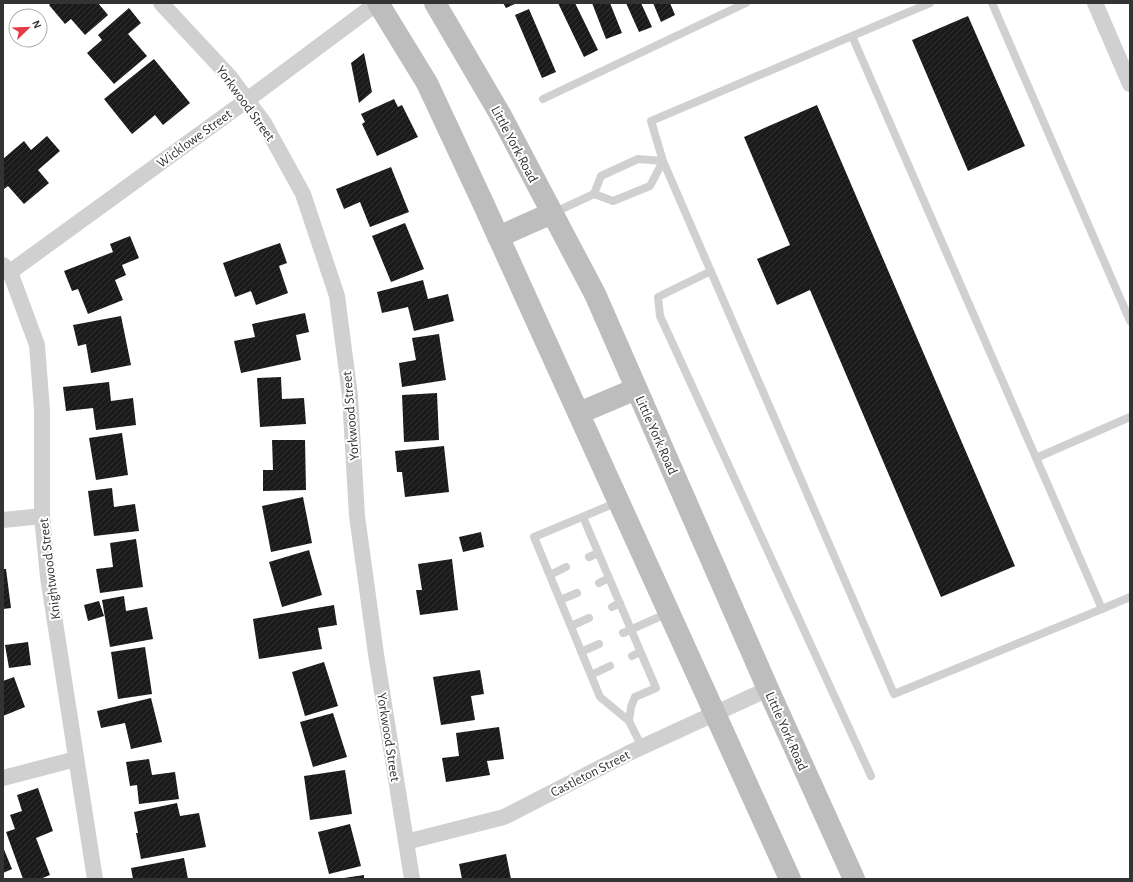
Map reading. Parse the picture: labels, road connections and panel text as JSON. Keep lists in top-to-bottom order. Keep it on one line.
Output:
{"streets":{"main road":["Little York Road"],"street":["Yorkwood Street","Wicklowe Street","Knightwood Street","Castleton Street"]},"crossings":[["Yorkwood Street","Wicklowe Street"],["Yorkwood Street","Castleton Street"],["Wicklowe Street","Knightwood Street"],["Little York Road","Castleton Street"]],"north":"top right"}
